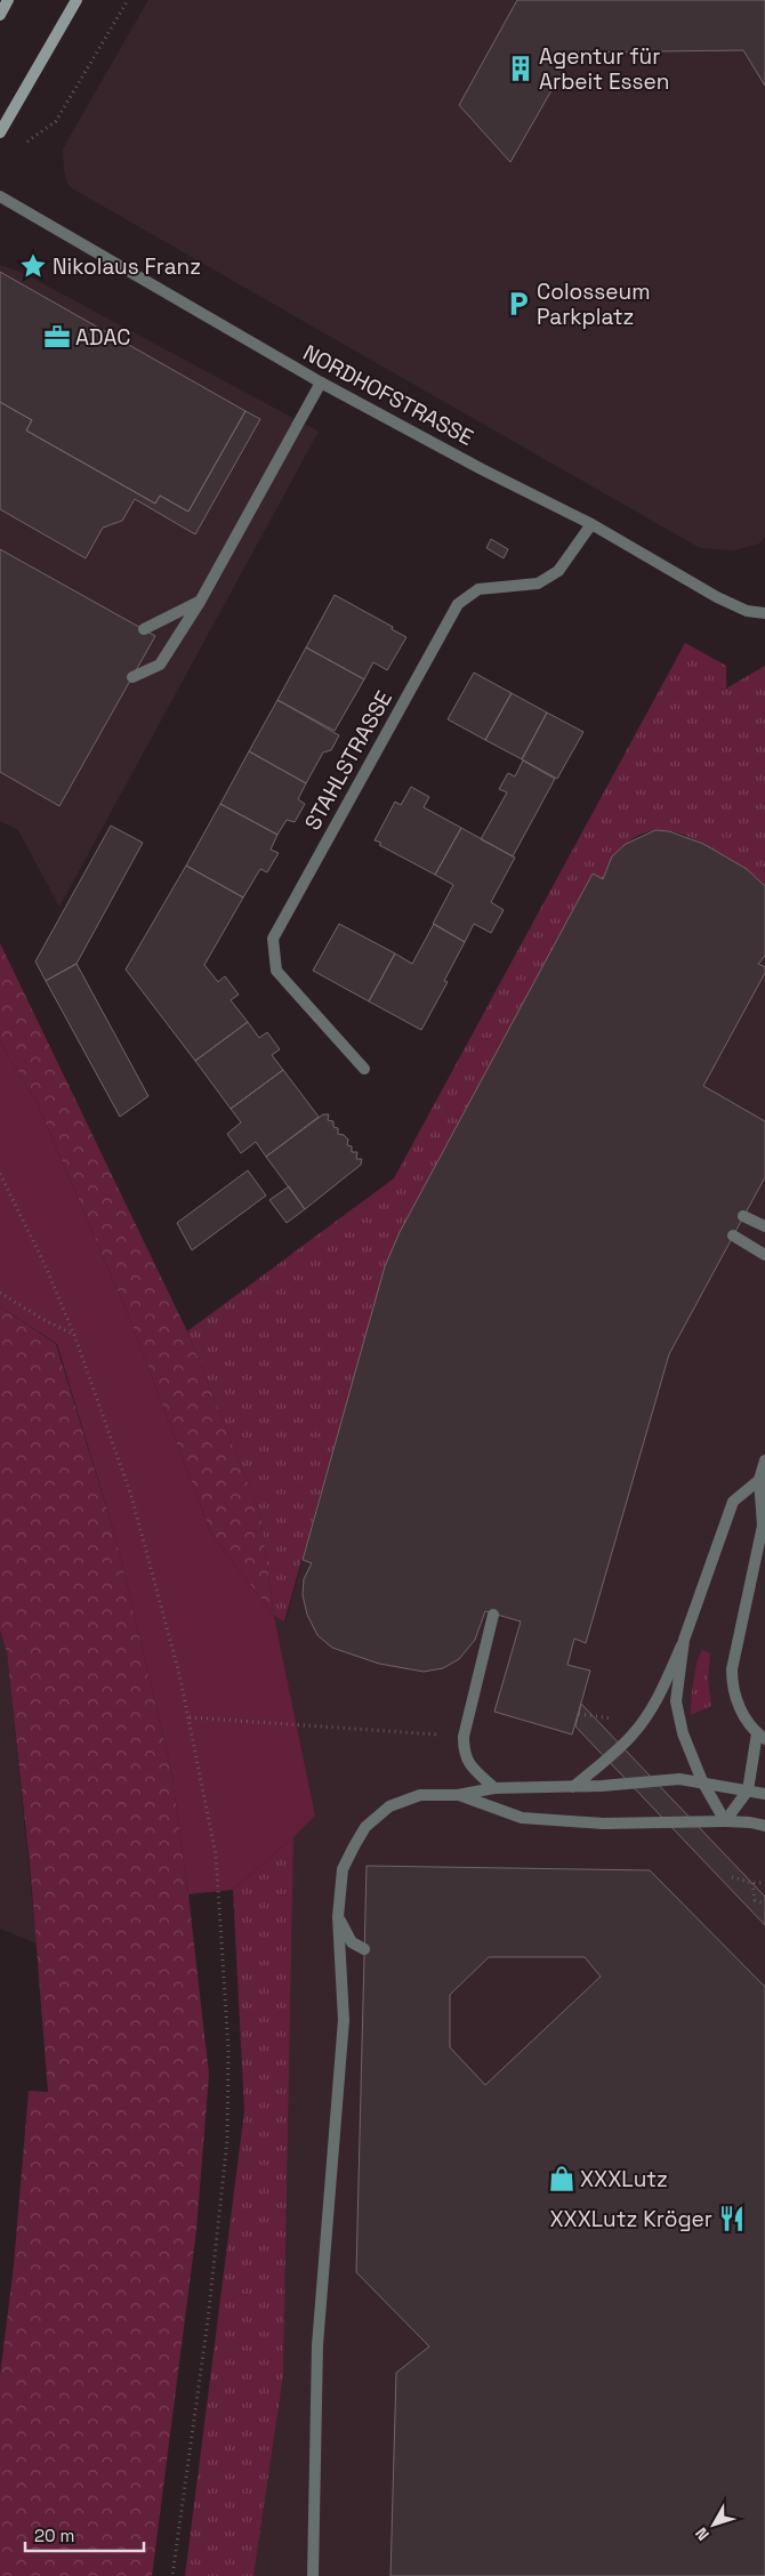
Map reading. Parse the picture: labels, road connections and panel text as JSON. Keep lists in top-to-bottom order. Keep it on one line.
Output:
{"streets":{"street":["NORDHOFSTRASSE","STAHLSTRASSE"]},"crossings":[["NORDHOFSTRASSE","STAHLSTRASSE"]],"places":{"building":["Agentur für Arbeit Essen"],"place":["Nikolaus Franz"],"parking":["Colosseum Parkplatz"],"office":["ADAC"],"shop":["XXXLutz"],"restaurant":["XXXLutz Kröger"]},"scale_bar":"20 m","north":"bottom left"}
